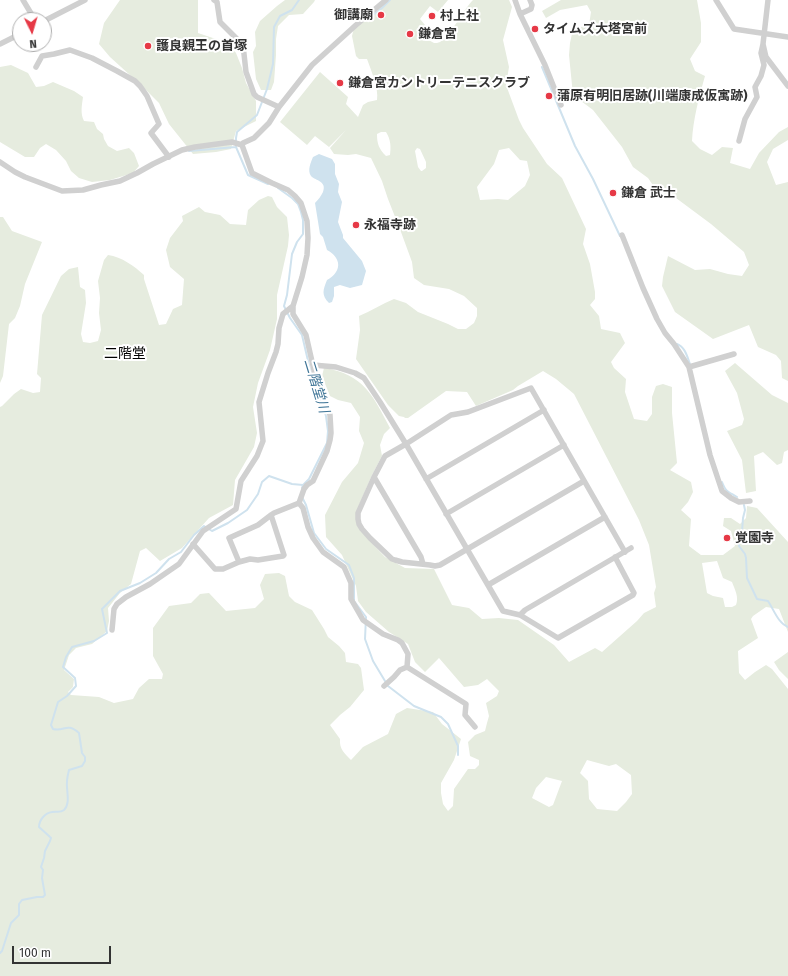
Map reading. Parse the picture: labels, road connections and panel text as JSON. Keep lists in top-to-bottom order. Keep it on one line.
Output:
{"districts":["二階堂"],"water":["二階堂川"],"places":["御講廟","村上社","タイムズ大塔宮前","鎌倉宮","護良親王の首塚","鎌倉宮カントリーテニスクラブ","蒲原有明旧居跡(川端康成仮寓跡)","鎌倉 武士","永福寺跡","覚園寺"],"scale_bar":"100 m","north":"bottom"}
